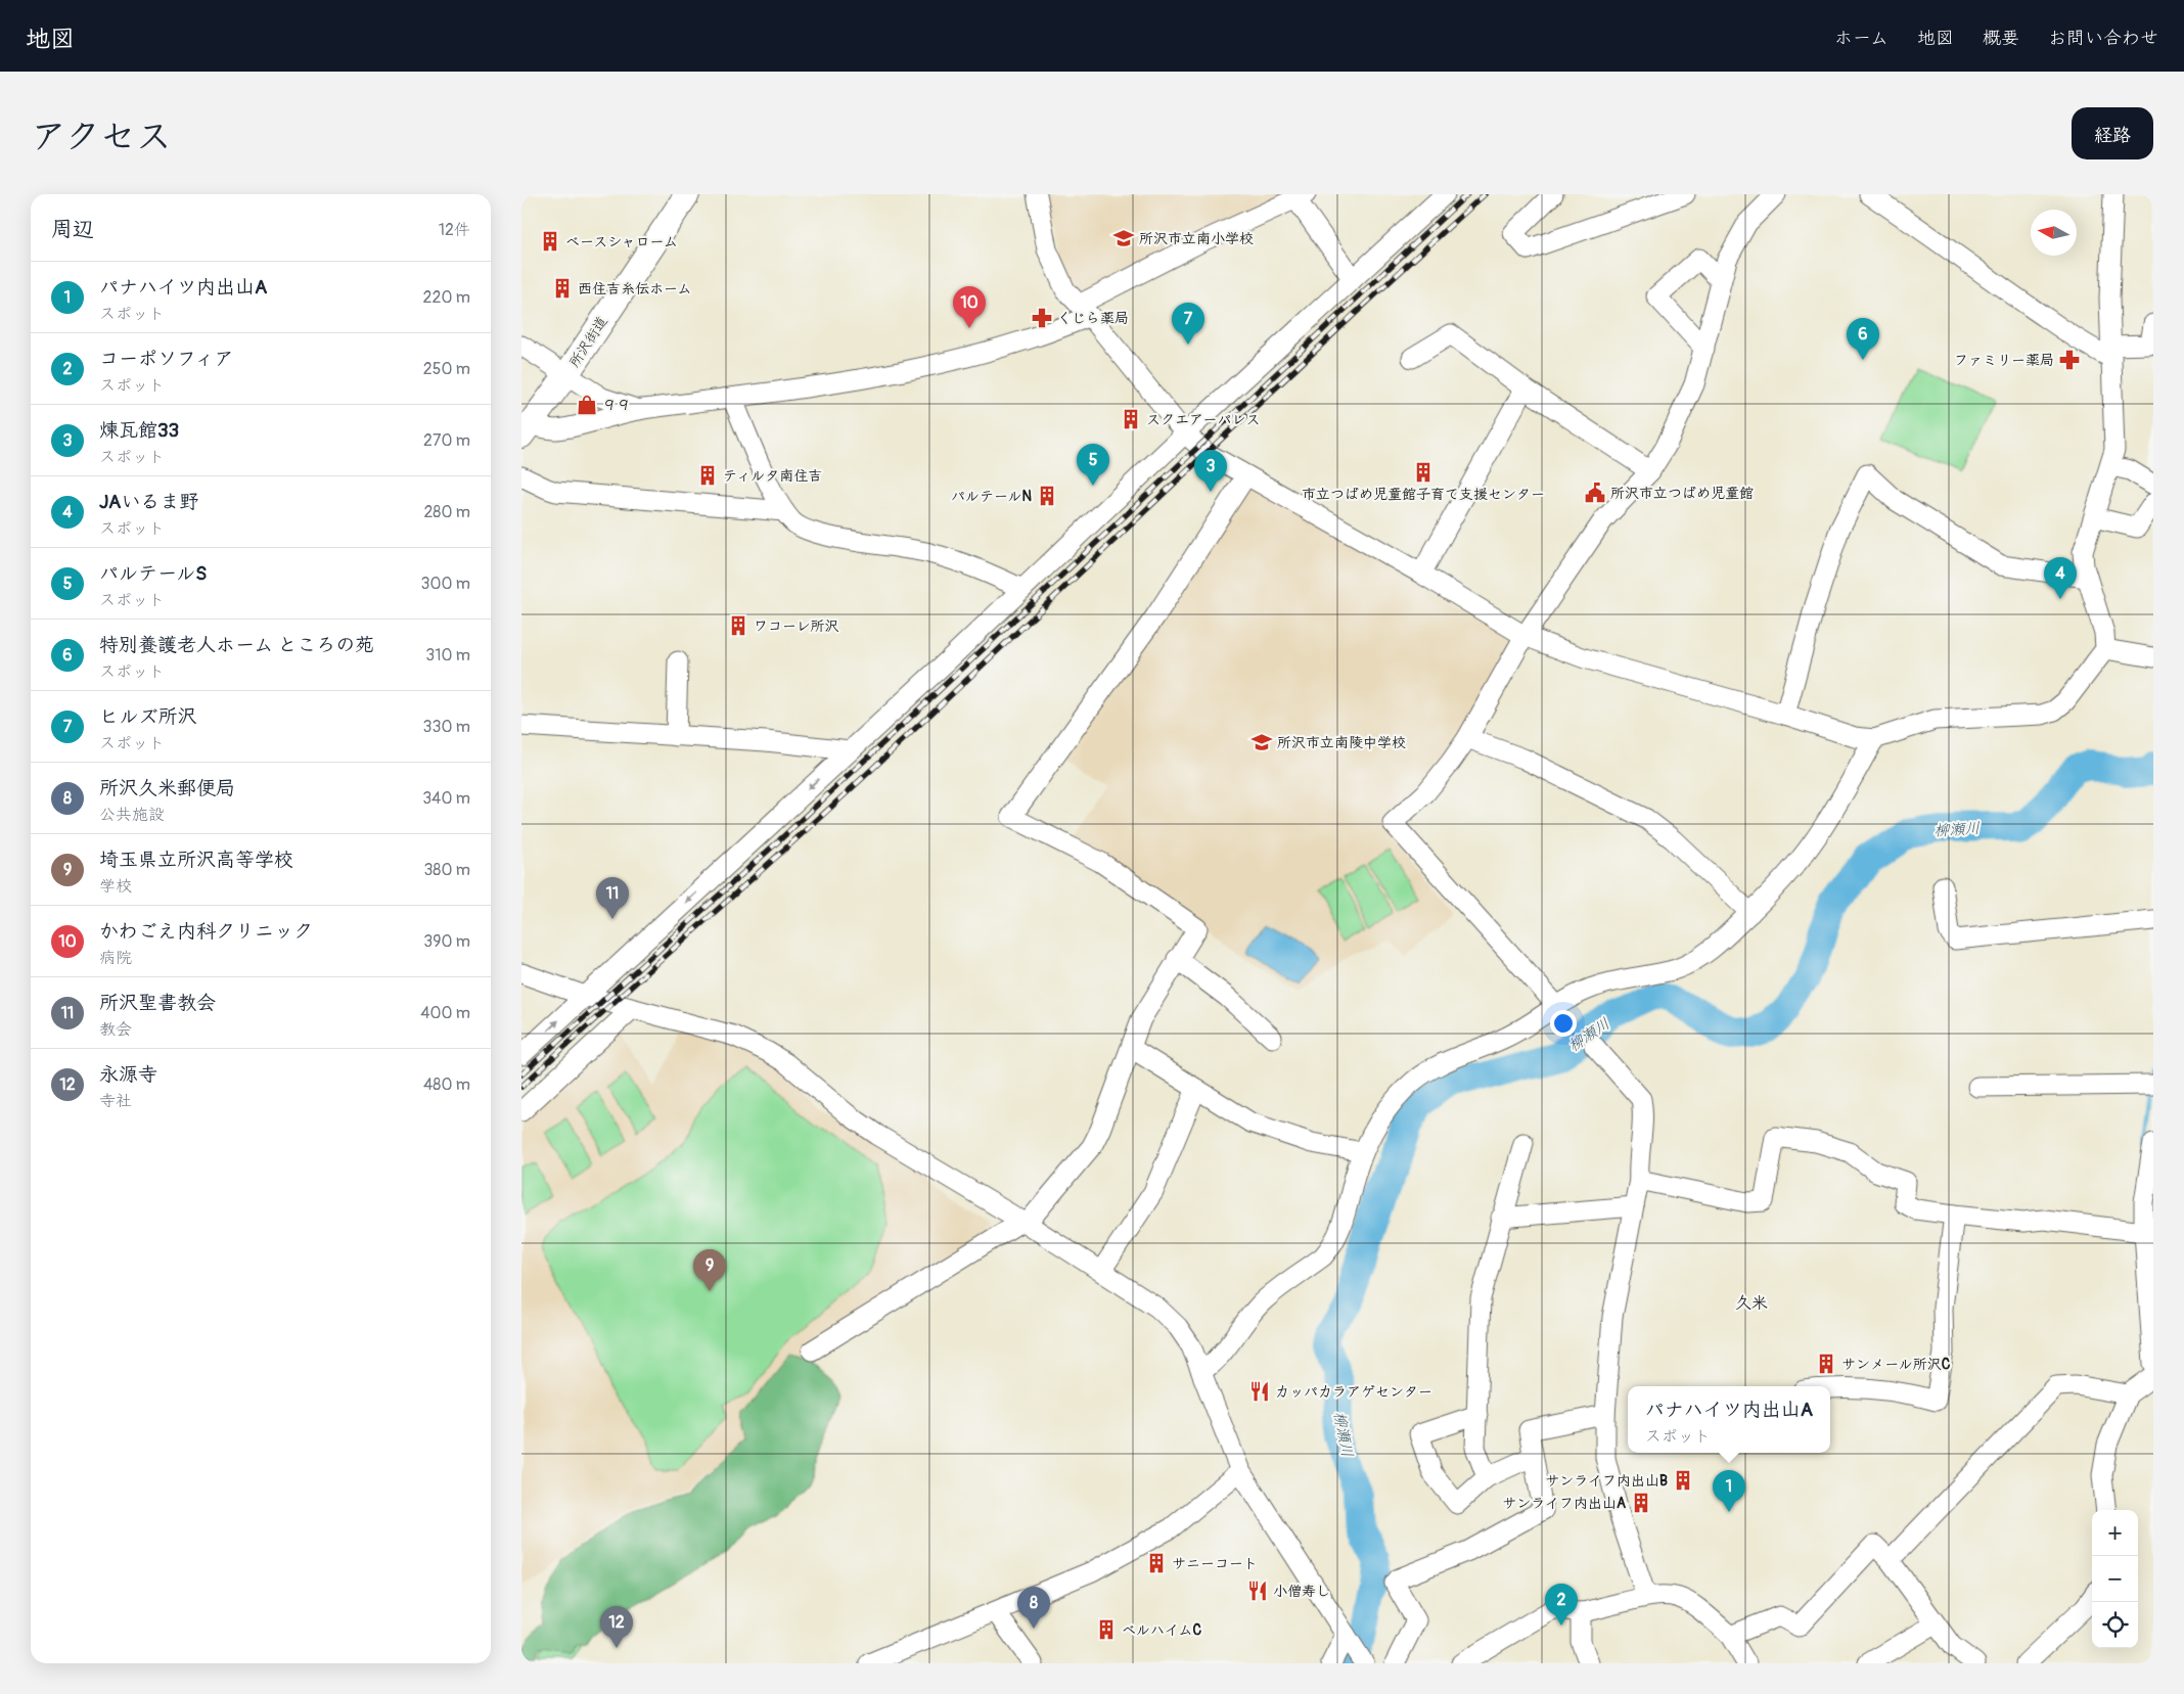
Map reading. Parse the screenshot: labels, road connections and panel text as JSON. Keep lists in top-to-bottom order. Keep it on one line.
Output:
{"streets":{"main road":["所沢街道"]},"districts":["久米"],"water":["柳瀬川"],"places":{"school or university":["所沢市立南小学校","所沢市立南陵中学校"],"building":["ベースシャローム","西住吉糸伝ホーム","スクエアーパレス","市立つばめ児童館子育て支援センター","ティルタ南住吉","パルテールN","ワコーレ所沢","サンメール所沢C","サンライフ内出山B","サンライフ内出山A","サニーコート","ベルハイムC"],"pharmacy":["くじら薬局","ファミリー薬局"],"shop":["９９"],"public building":["所沢市立つばめ児童館"],"restaurant":["カッパカラアゲセンター","小僧寿し"]},"north":"left","page":{"header":"地図","nav":["ホーム","地図","概要","お問い合わせ"],"title":"アクセス","buttons":"経路","heading":["周辺","12件"],"list":[{"mark":"1","name":"パナハイツ内出山A","note":"スポット","value":"220 m"},{"mark":"2","name":"コーポソフィア","note":"スポット","value":"250 m"},{"mark":"3","name":"煉瓦館33","note":"スポット","value":"270 m"},{"mark":"4","name":"JAいるま野","note":"スポット","value":"280 m"},{"mark":"5","name":"パルテールS","note":"スポット","value":"300 m"},{"mark":"6","name":"特別養護老人ホーム ところの苑","note":"スポット","value":"310 m"},{"mark":"7","name":"ヒルズ所沢","note":"スポット","value":"330 m"},{"mark":"8","name":"所沢久米郵便局","note":"公共施設","value":"340 m"},{"mark":"9","name":"埼玉県立所沢高等学校","note":"学校","value":"380 m"},{"mark":"10","name":"かわごえ内科クリニック","note":"病院","value":"390 m"},{"mark":"11","name":"所沢聖書教会","note":"教会","value":"400 m"},{"mark":"12","name":"永源寺","note":"寺社","value":"480 m"}],"pins":["10","7","6","5","3","4","11","9","1","2","8","12"],"popup":["パナハイツ内出山A","スポット"],"map_buttons":["+","−"]}}
